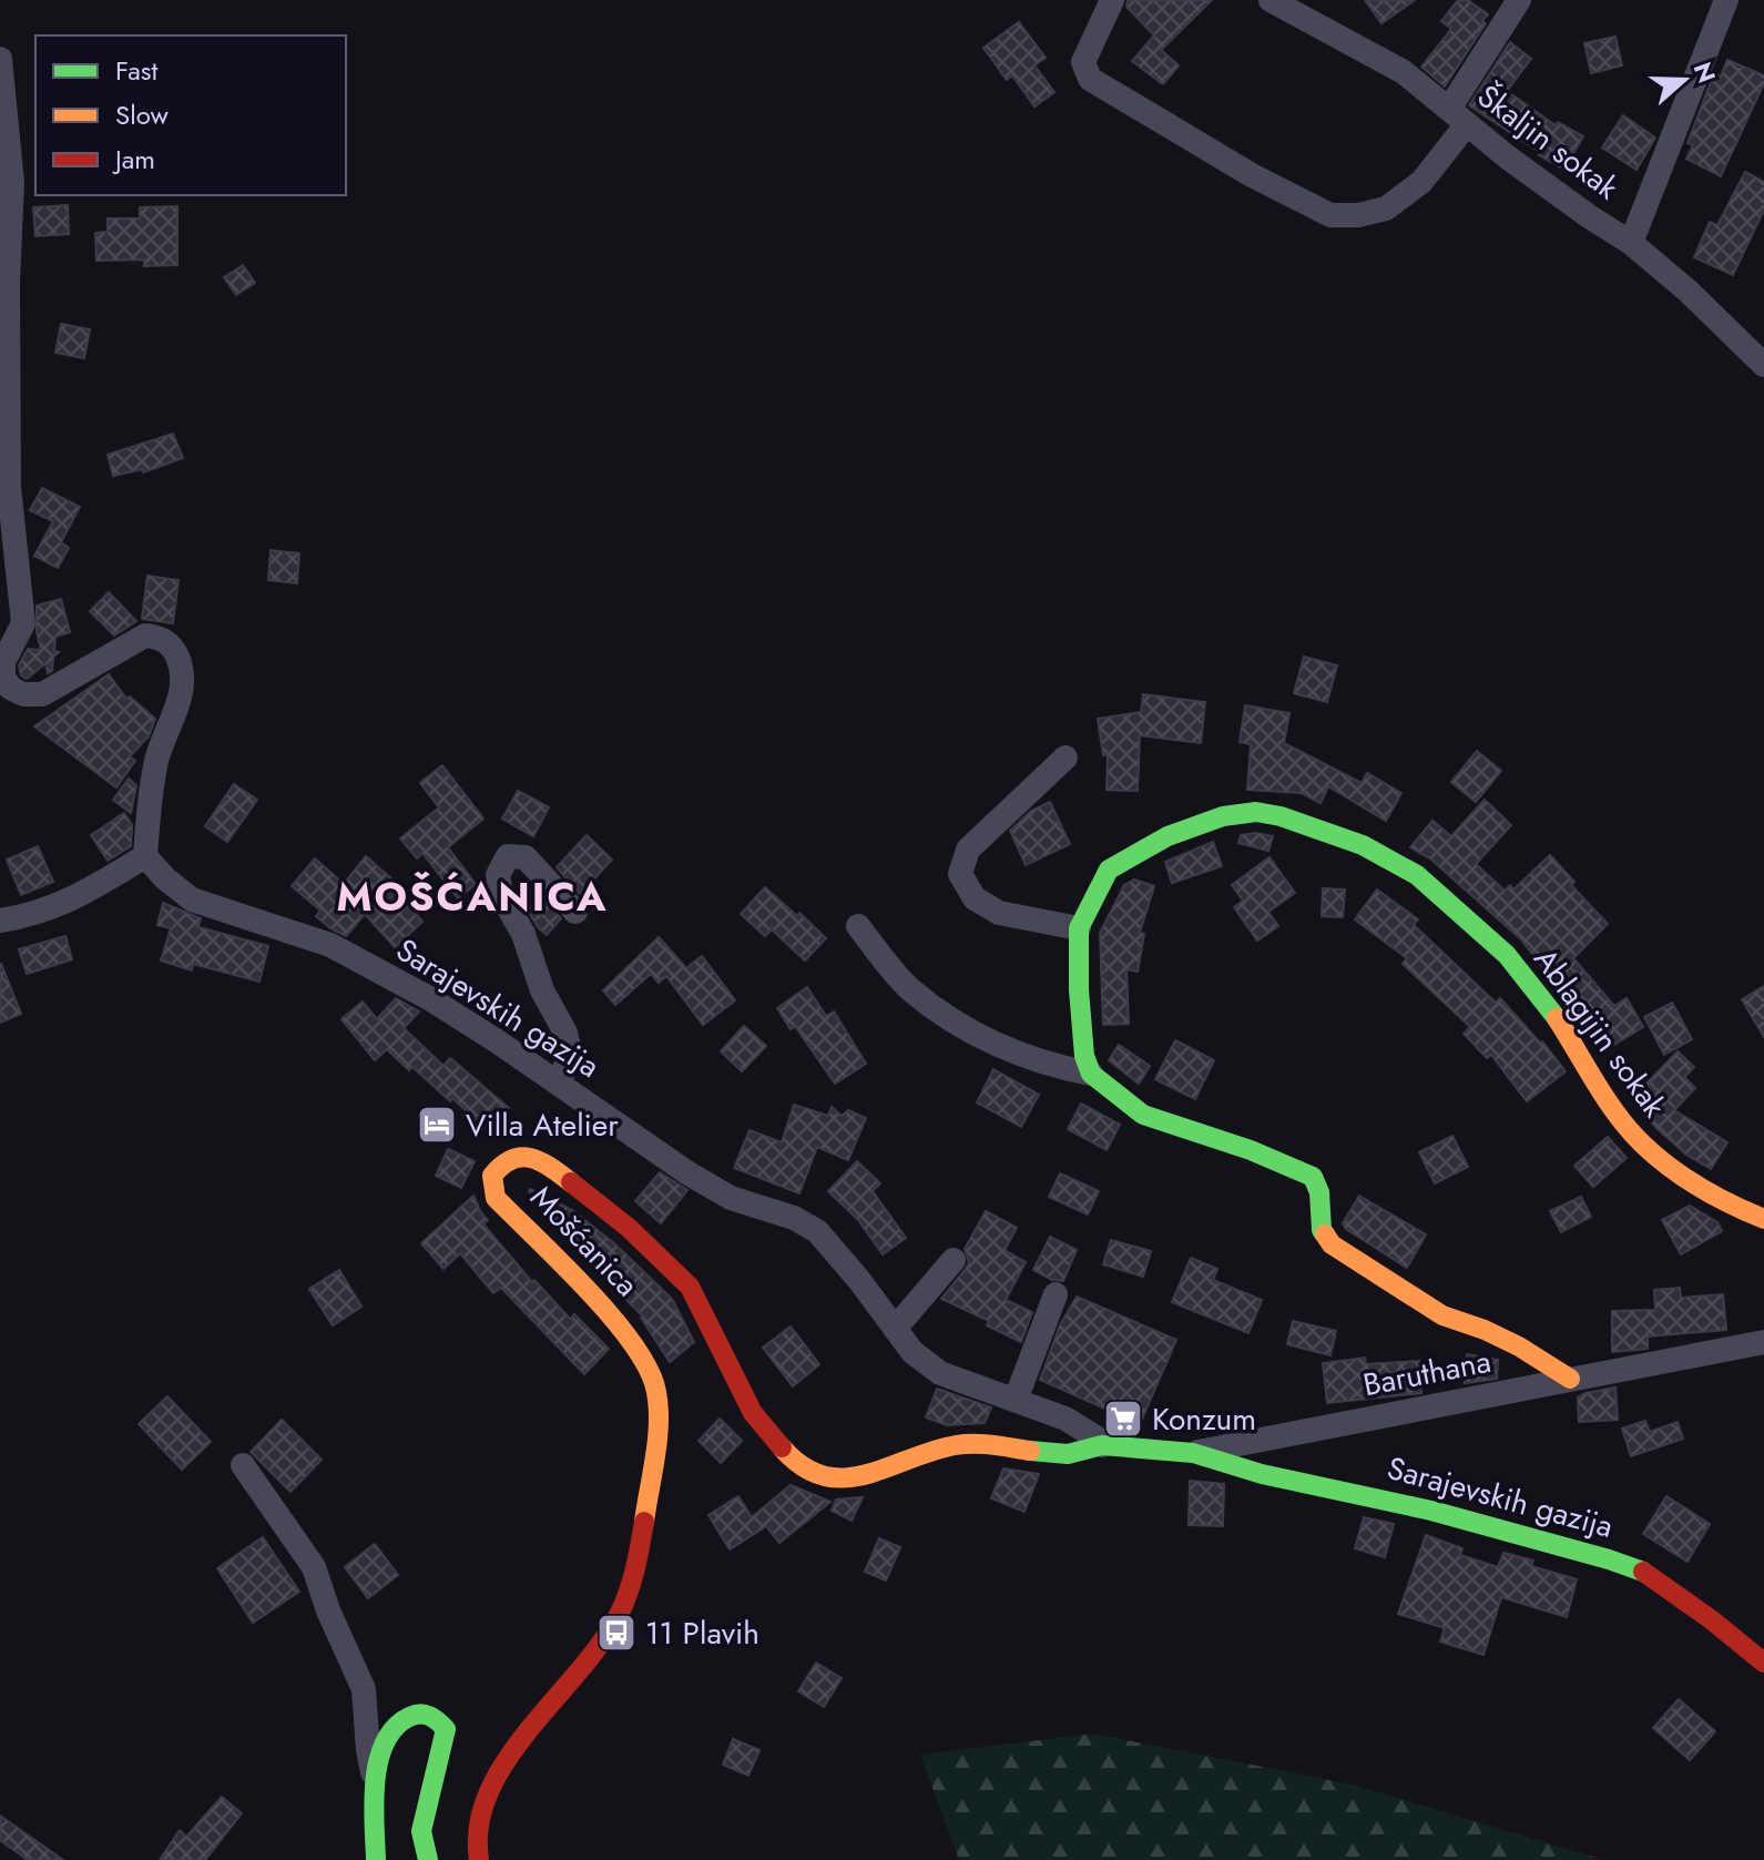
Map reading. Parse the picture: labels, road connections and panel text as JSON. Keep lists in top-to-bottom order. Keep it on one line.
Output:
{"streets":{"main road":["Sarajevskih gazija","Ablagijin sokak","Mošćanica","Baruthana"],"street":["Škaljin sokak"]},"crossings":[["Sarajevskih gazija","Mošćanica"],["Sarajevskih gazija","Baruthana"],["Mošćanica","Baruthana"]],"districts":["MOŠĆANICA"],"places":{"hotel":["Villa Atelier"],"supermarket":["Konzum"],"bus stop":["11 Plavih"]},"legend":["Fast","Slow","Jam"],"north":"right"}
